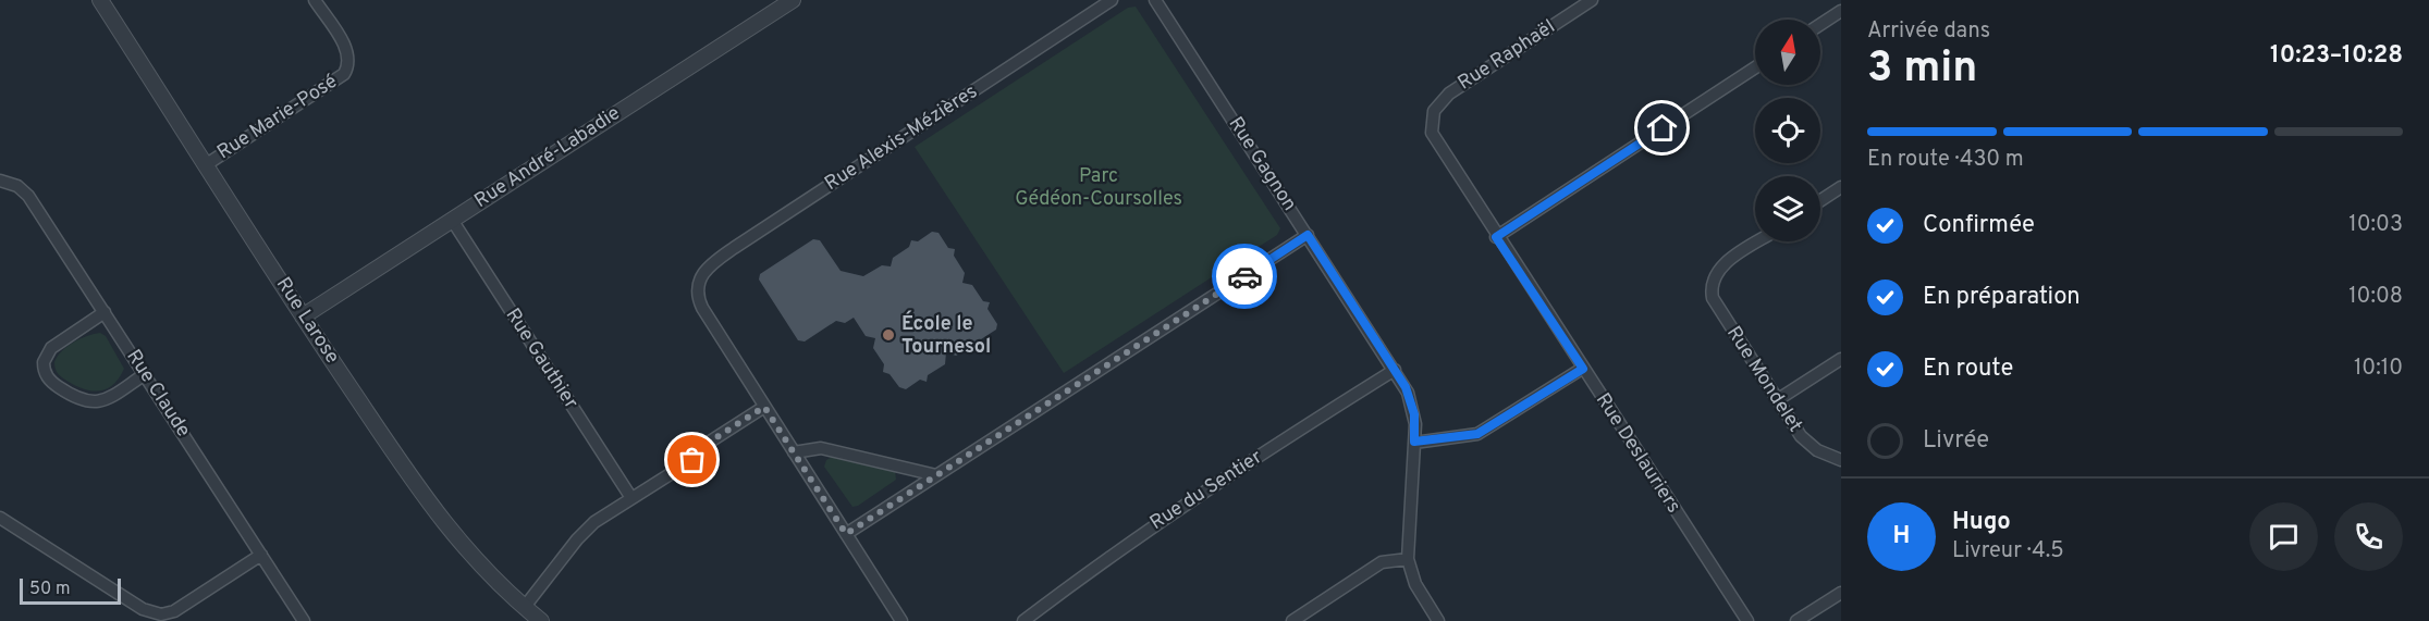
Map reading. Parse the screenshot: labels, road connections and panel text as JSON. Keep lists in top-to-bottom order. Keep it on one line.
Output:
{"streets":{"street":["Rue Raphaël","Rue Marie-Posé","Rue Alexis-Mézières","Rue André-Labadie","Rue Gagnon","Rue Larose","Rue Gauthier","Rue Mondelet","Rue Claude","Rue Deslauriers","Rue du Sentier"]},"crossings":[["Rue Raphaël","Rue Deslauriers"],["Rue Marie-Posé","Rue Larose"],["Rue André-Labadie","Rue Larose"],["Rue André-Labadie","Rue Gauthier"],["Rue Gagnon","Rue du Sentier"]],"parks":["Parc Gédéon-Coursolles"],"places":["École le Tournesol"],"scale_bar":"50 m","north":"top","page":{"heading":["3 min","Arrivée dans","10:23–10:28"],"panel":["Hugo","Livreur · 4.5"],"bar":"En route · 430 m","list":[["Confirmée","10:03"],["En préparation","10:08"],["En route","10:10"],"Livrée"],"round":"H","scale":"50 m"}}
